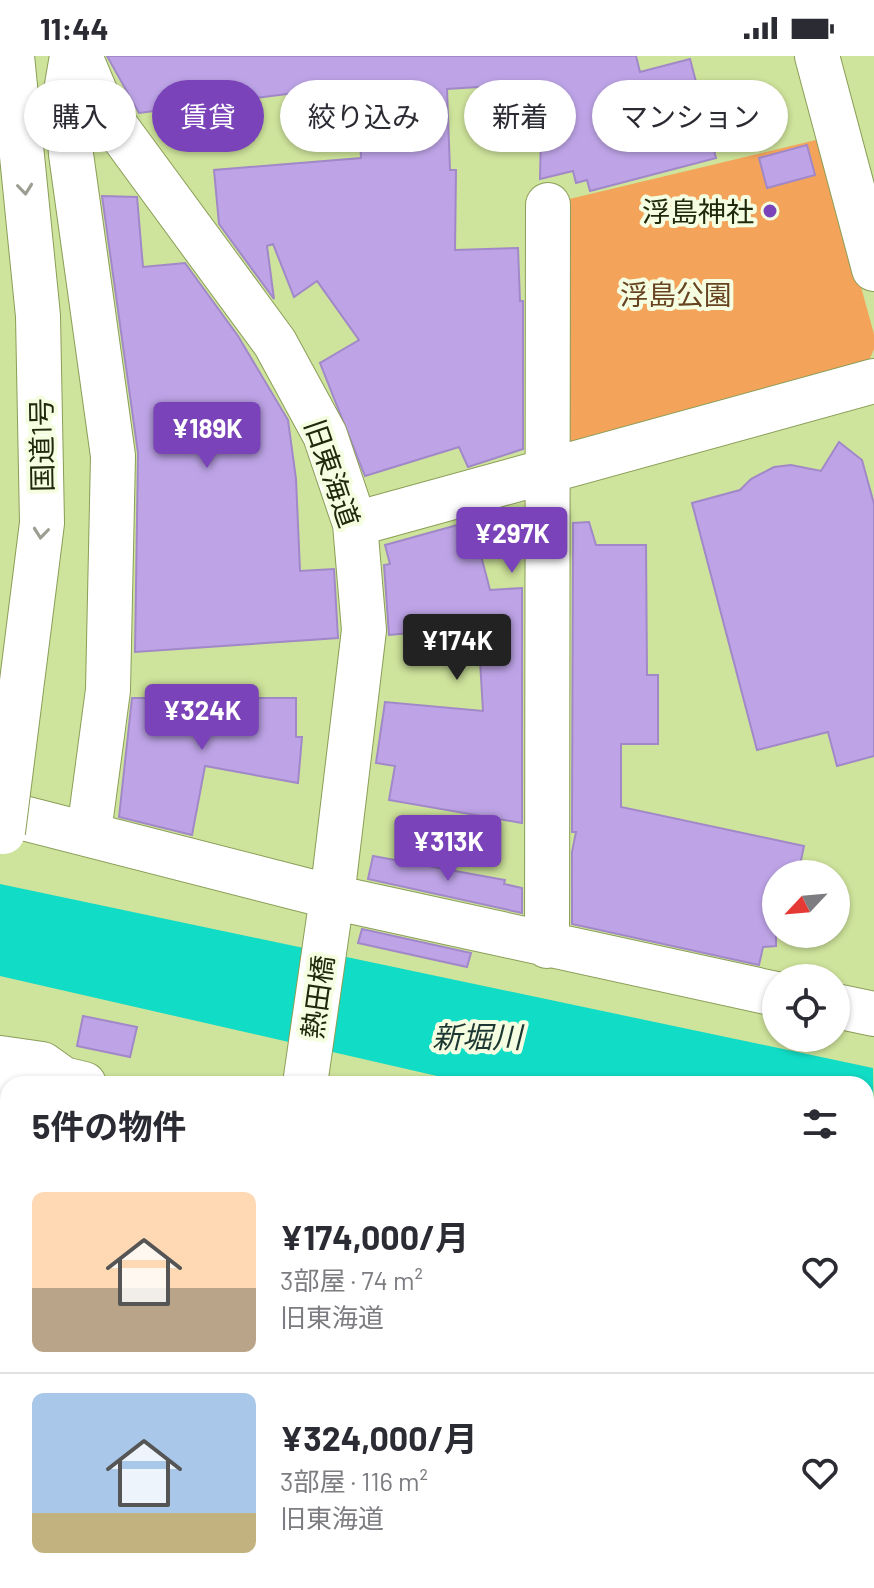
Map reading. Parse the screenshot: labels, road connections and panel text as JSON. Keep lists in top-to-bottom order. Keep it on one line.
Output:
{"streets":{"main road":["国道1号","旧東海道","熱田橋"]},"crossings":[["旧東海道","熱田橋"]],"water":["新堀川"],"parks":["浮島公園"],"places":["浮島神社"],"north":"bottom left","page":{"status":"11:44","chip":["購入","賃貸","絞り込み","新着","マンション"],"price":["¥189K","¥297K","¥174K","¥324K","¥313K"],"heading":"5件の物件","list":[{"name":"¥174,000/月","note":"3部屋 · 74 m² · 旧東海道"},{"name":"¥324,000/月","note":"3部屋 · 116 m² · 旧東海道"}]}}
